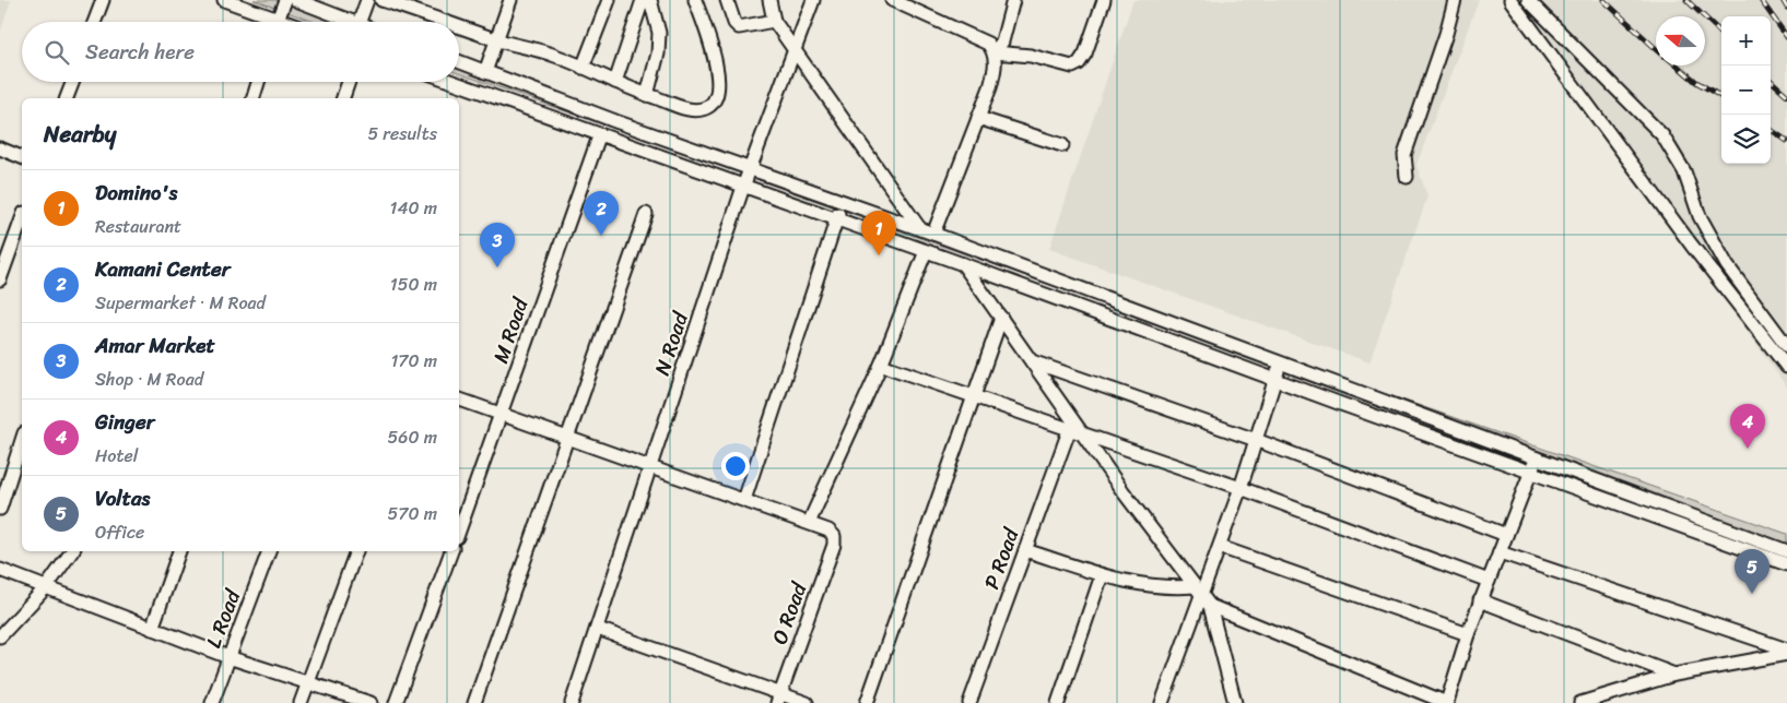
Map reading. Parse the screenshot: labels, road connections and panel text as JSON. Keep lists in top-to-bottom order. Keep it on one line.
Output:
{"streets":{"street":["M Road","N Road","P Road","O Road","L Road"]},"north":"left","page":{"map_buttons":["+","−"],"search":"Search here","heading":["Nearby","5 results"],"list":[{"mark":"1","name":"Domino's","note":"Restaurant","value":"140 m"},{"mark":"2","name":"Kamani Center","note":"Supermarket · M Road","value":"150 m"},{"mark":"3","name":"Amar Market","note":"Shop · M Road","value":"170 m"},{"mark":"4","name":"Ginger","note":"Hotel","value":"560 m"},{"mark":"5","name":"Voltas","note":"Office","value":"570 m"}],"pins":["2","1","3","4","5"]}}
